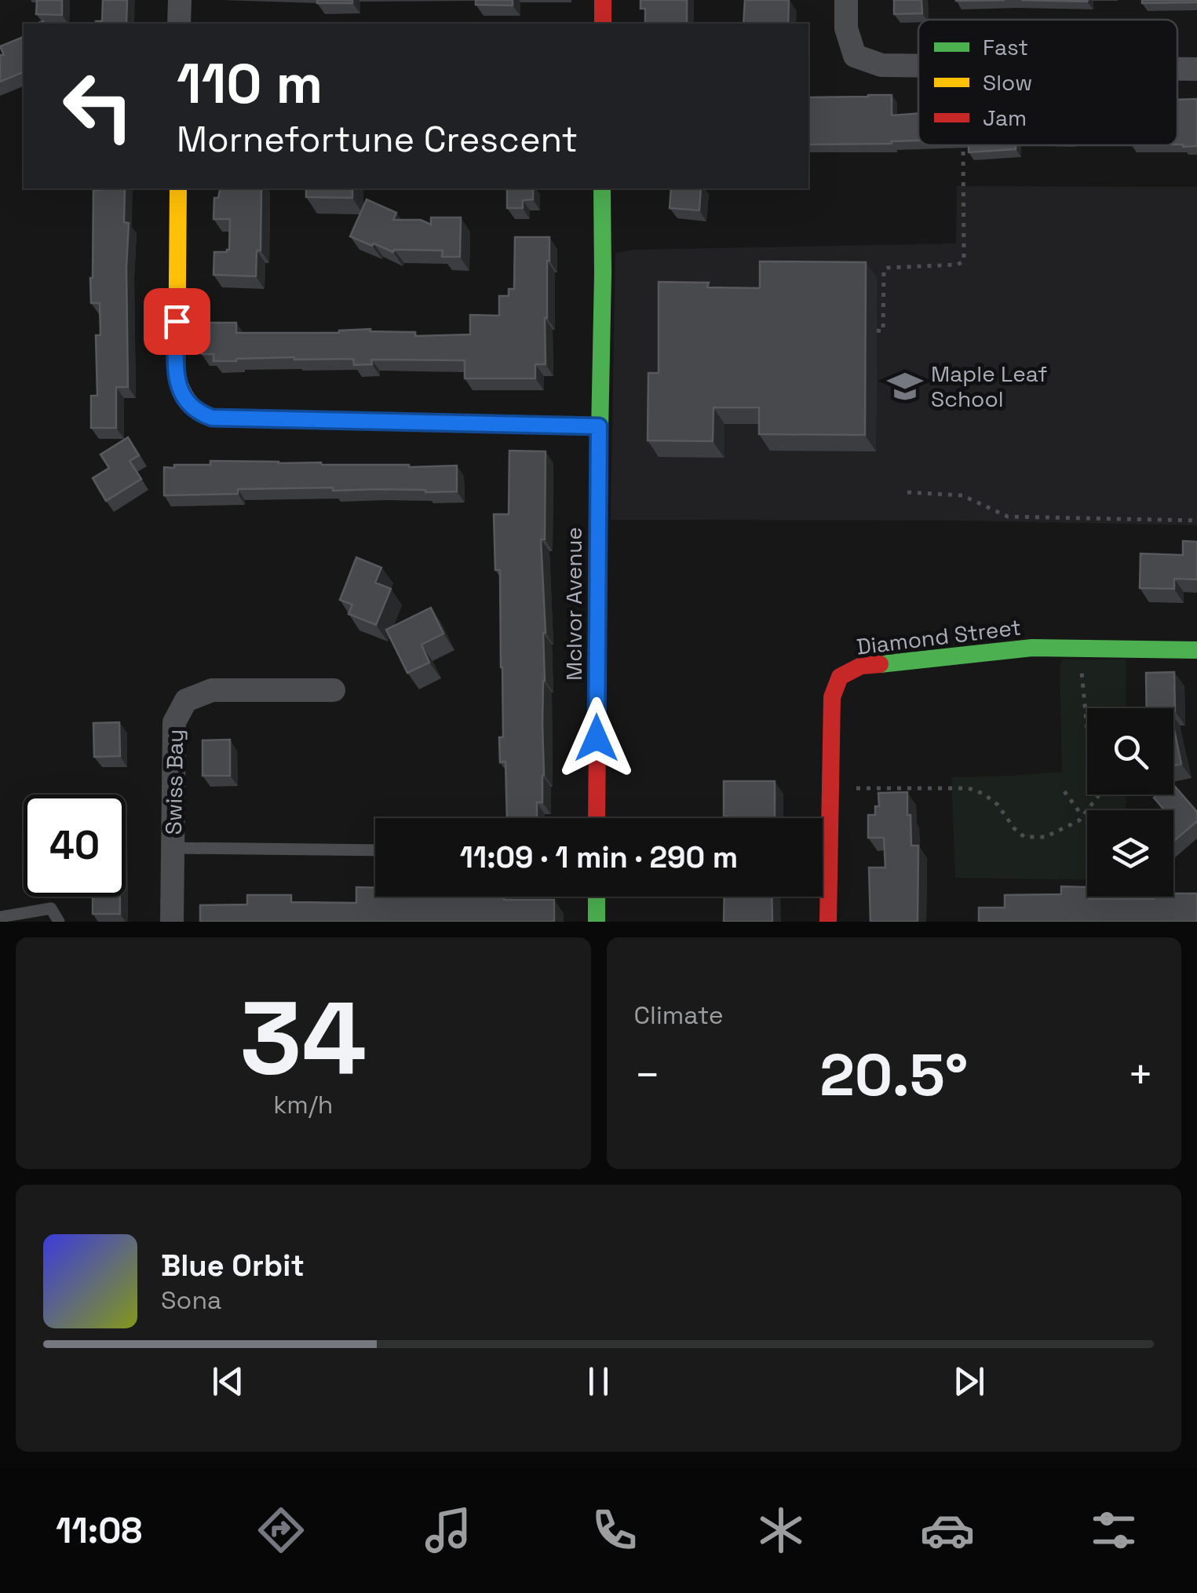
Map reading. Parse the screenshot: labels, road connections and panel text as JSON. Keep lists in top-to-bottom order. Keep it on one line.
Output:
{"streets":{"street":["McIvor Avenue","Diamond Street","Swiss Bay"]},"places":{"school or university":["Maple Leaf School"]},"legend":["Fast","Slow","Jam"],"page":{"turn":["110 m","Mornefortune Crescent"],"limit":"40","trip":"11:09 · 1 min · 290 m","tile":[["34","km/h"],"Climate"],"heat":["−","20.5°","+"],"song":["Blue Orbit","Sona"],"tabs":"11:08"}}
